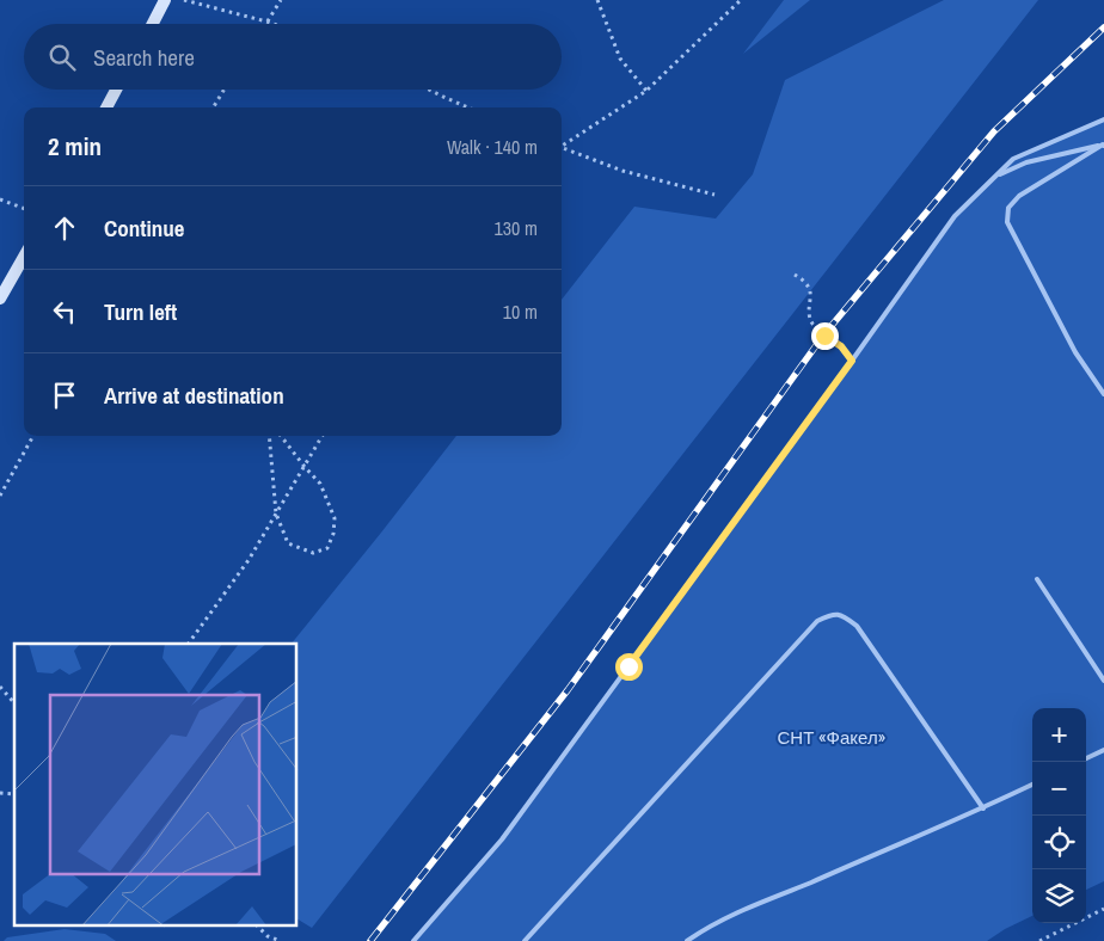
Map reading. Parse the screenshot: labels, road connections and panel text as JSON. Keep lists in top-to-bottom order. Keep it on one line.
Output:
{"parks":["СНТ «Факел»"],"page":{"search":"Search here","heading":["2 min","Walk · 140 m"],"list":[["Continue","130 m"],["Turn left","10 m"],"Arrive at destination"],"map_buttons":["+","−"]}}
